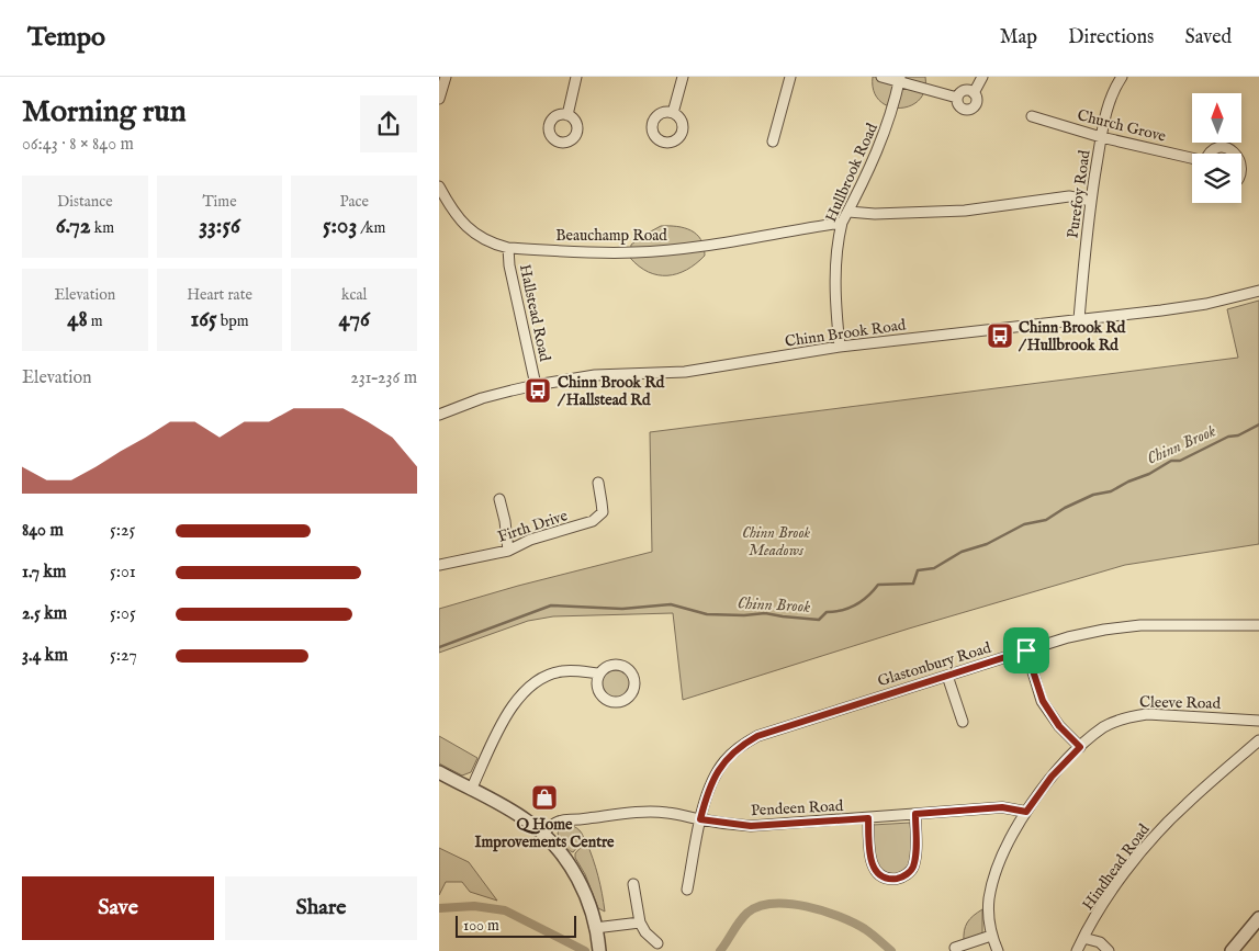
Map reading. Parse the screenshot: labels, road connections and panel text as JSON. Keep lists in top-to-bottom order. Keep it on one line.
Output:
{"streets":{"street":["Church Grove","Hullbrook Road","Purefoy Road","Beauchamp Road","Hallstead Road","Chinn Brook Road","Firth Drive","Glastonbury Road","Cleeve Road","Pendeen Road","Hindhead Road"]},"crossings":[["Church Grove","Purefoy Road"],["Hullbrook Road","Beauchamp Road"],["Hullbrook Road","Chinn Brook Road"],["Purefoy Road","Chinn Brook Road"],["Beauchamp Road","Hallstead Road"],["Hallstead Road","Chinn Brook Road"],["Glastonbury Road","Pendeen Road"],["Cleeve Road","Pendeen Road"]],"water":["Chinn Brook"],"parks":["Chinn Brook Meadows"],"places":{"bus stop":["Chinn Brook Rd / Hullbrook Rd","Chinn Brook Rd / Hallstead Rd"],"shop":["Q Home Improvements Centre"]},"scale_bar":"100 m","north":"top","page":{"header":"Tempo","nav":["Map","Directions","Saved"],"heading":["Morning run","06:43 · 8 × 840 m"],"stats":[["Distance","6.72 km"],["Time","33:56"],["Pace","5:03 /km"],["Elevation","48 m"],["Heart rate","165 bpm"],["kcal","476"]],"chart":["Elevation","231–236 m"],"list":[{"name":"840 m","note":"5:25"},{"name":"1.7 km","note":"5:01"},{"name":"2.5 km","note":"5:05"},{"name":"3.4 km","note":"5:27"}],"buttons":["Save","Share"],"scale":"100 m"}}
